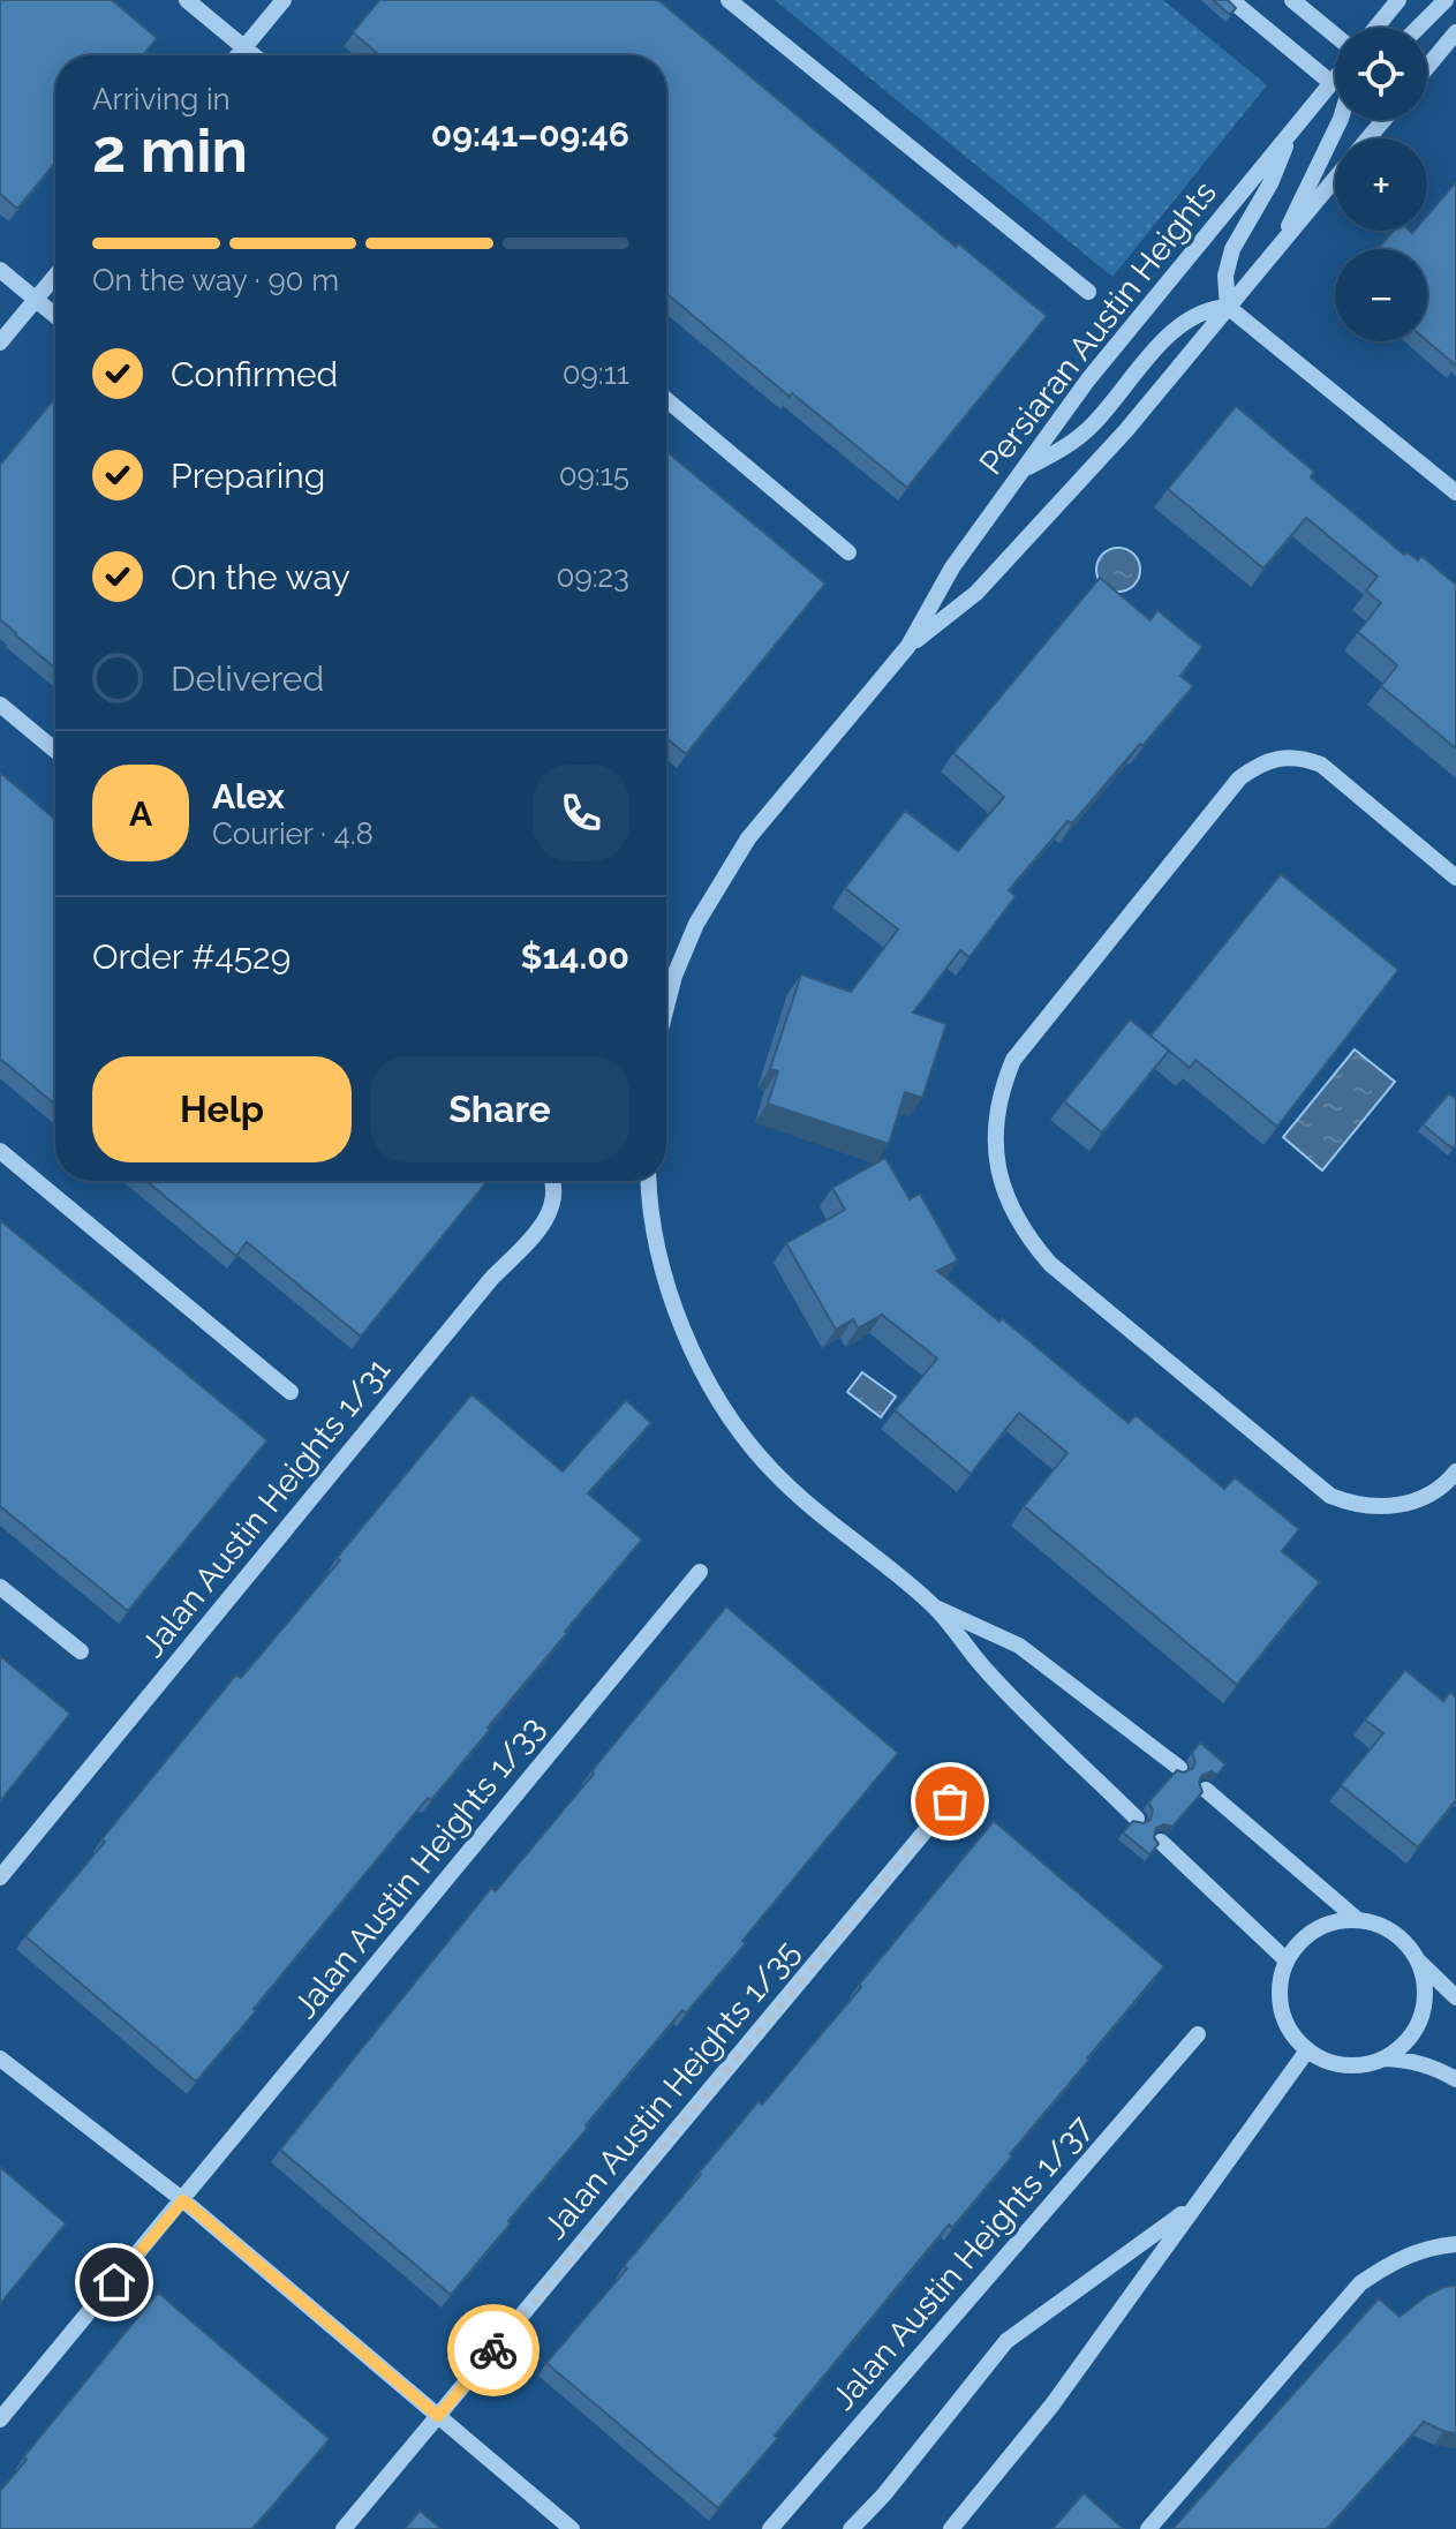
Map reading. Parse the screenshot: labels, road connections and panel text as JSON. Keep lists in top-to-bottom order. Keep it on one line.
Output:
{"streets":{"street":["Persiaran Austin Heights","Jalan Austin Heights 1/31","Jalan Austin Heights 1/33","Jalan Austin Heights 1/35","Jalan Austin Heights 1/37"]},"page":{"map_buttons":["+","−"],"heading":["2 min","Arriving in","09:41–09:46"],"panel":["Alex","Courier · 4.8","Order #4529","$14.00"],"bar":"On the way · 90 m","list":[["Confirmed","09:11"],["Preparing","09:15"],["On the way","09:23"],"Delivered"],"round":"A","buttons":["Help","Share"]}}
